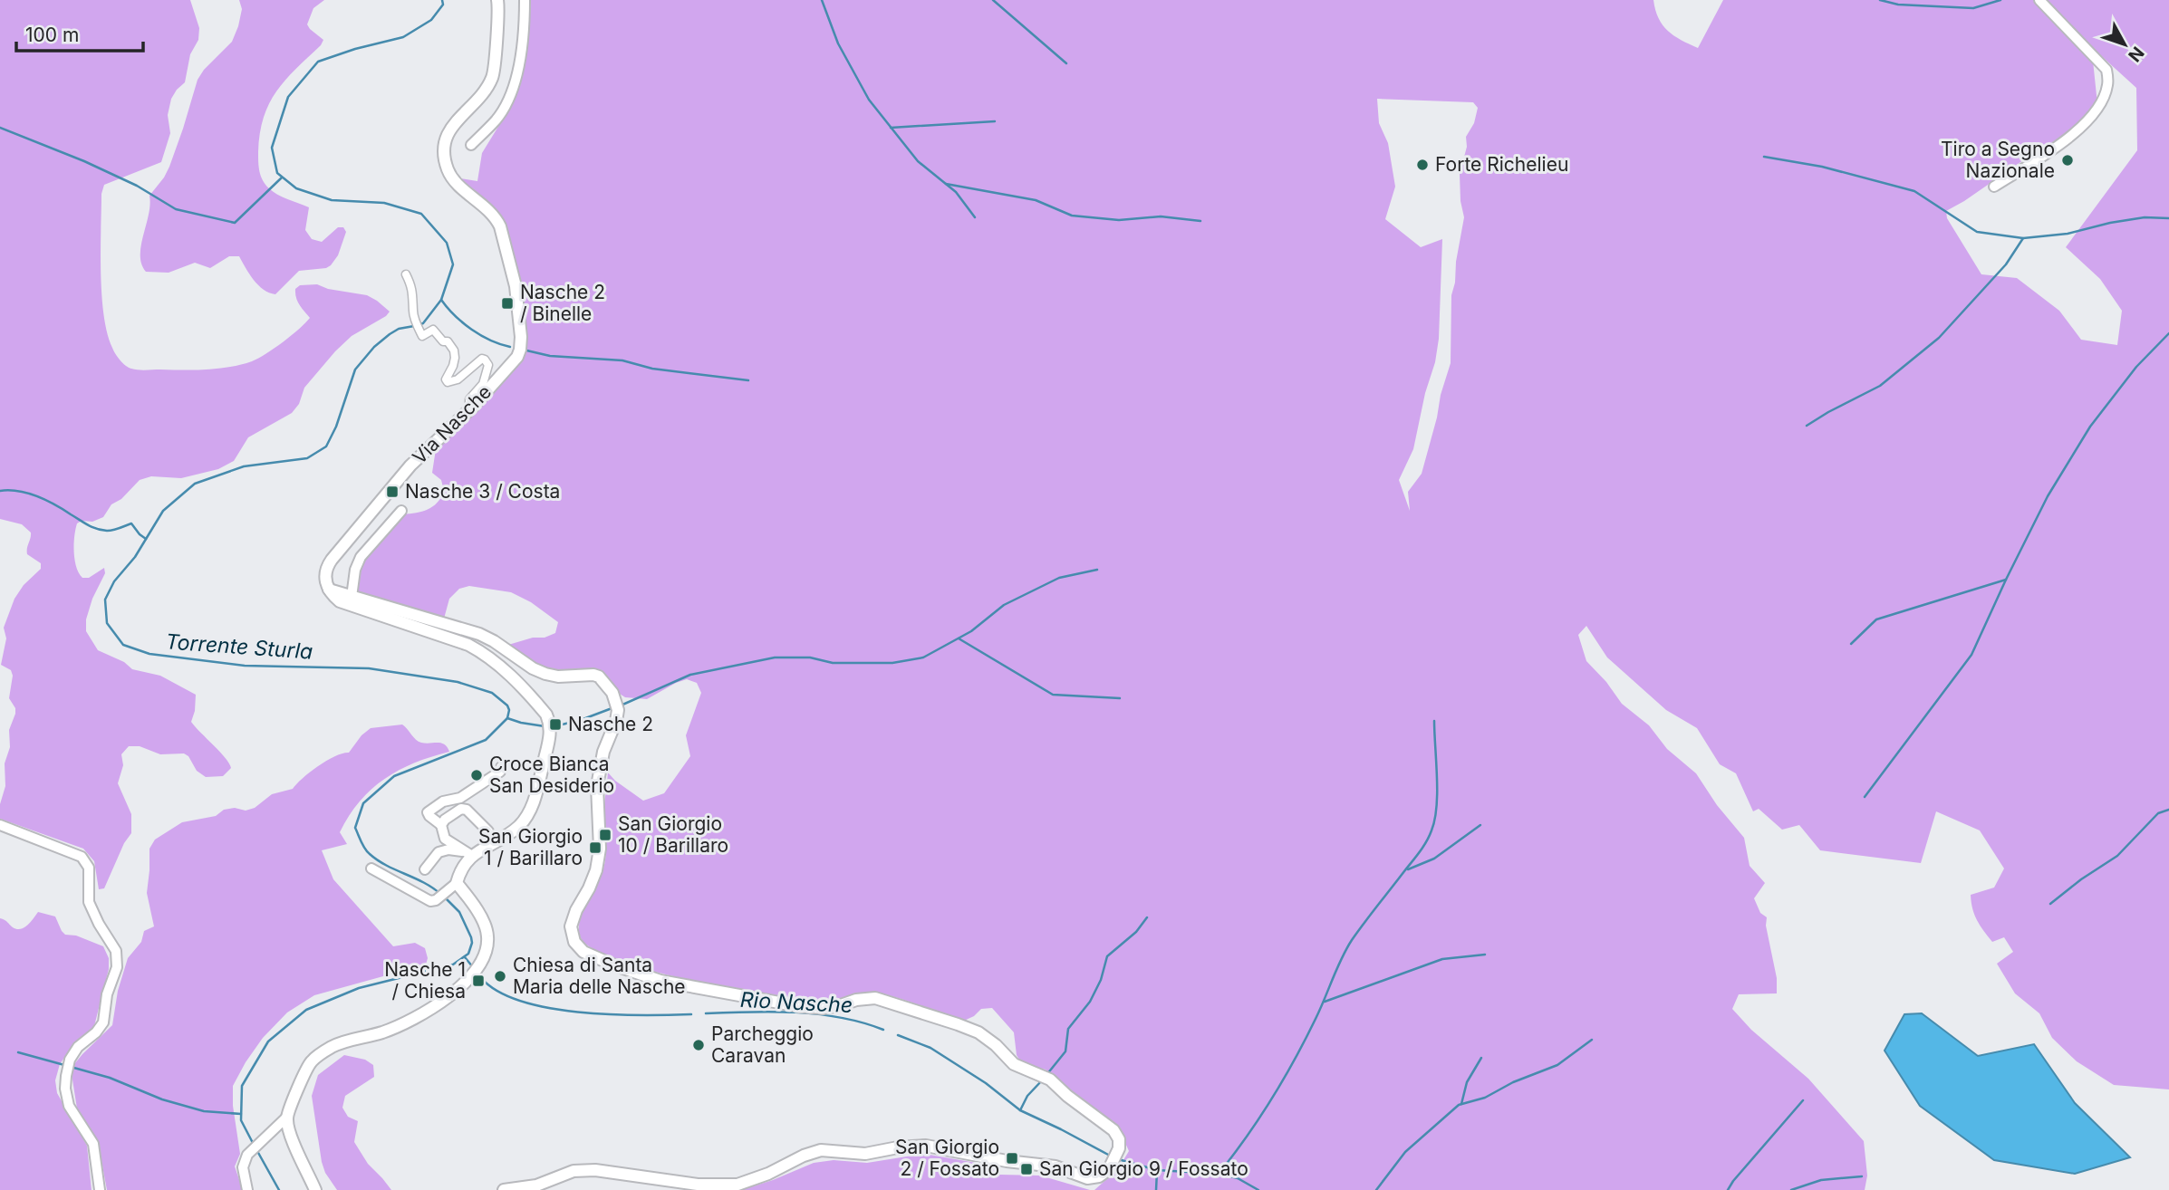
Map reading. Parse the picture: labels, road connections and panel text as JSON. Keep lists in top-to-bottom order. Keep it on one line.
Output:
{"streets":{"street":["Via Nasche"]},"water":["Torrente Sturla","Rio Nasche"],"places":{"other":["Tiro a Segno Nazionale","Forte Richelieu","Croce Bianca San Desiderio","Chiesa di Santa Maria delle Nasche","Parcheggio Caravan"],"transit":["Nasche 2 / Binelle","Nasche 3 / Costa","Nasche 2","San Giorgio 10 / Barillaro","San Giorgio 1 / Barillaro","Nasche 1 / Chiesa","San Giorgio 2 / Fossato","San Giorgio 9 / Fossato"]},"scale_bar":"100 m","north":"bottom right"}
